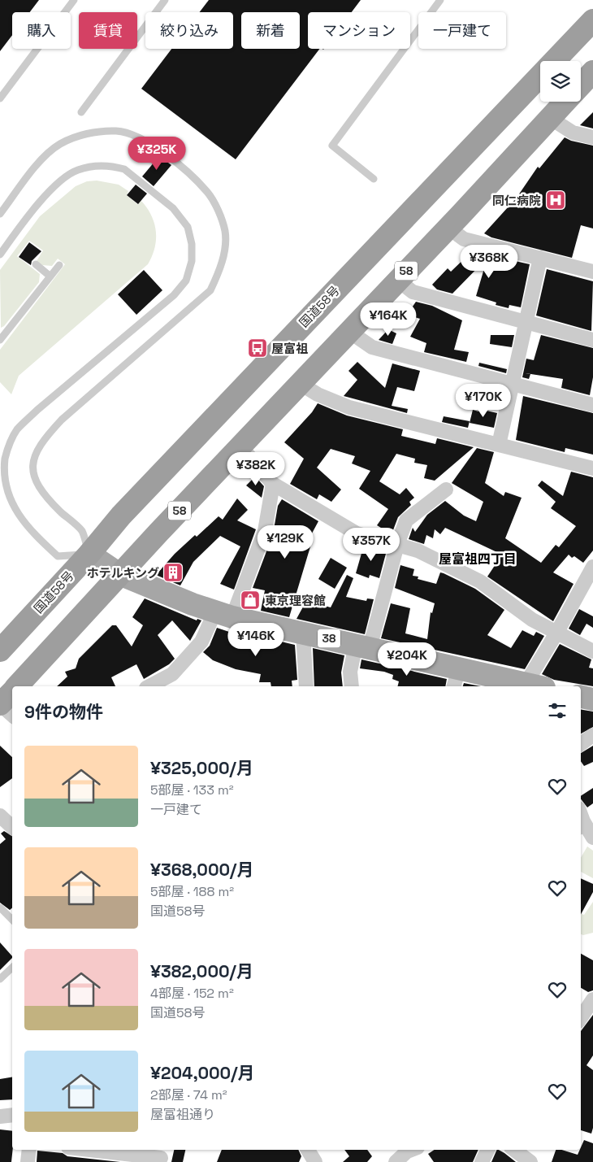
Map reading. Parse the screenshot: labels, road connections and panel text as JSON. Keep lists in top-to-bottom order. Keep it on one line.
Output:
{"streets":{"highway":["58","国道58号"],"main road":["38"]},"crossings":[["58","38"],["国道58号","38"]],"districts":["屋富祖四丁目"],"places":{"hospital":["同仁病院"],"bus stop":["屋富祖"],"building":["ホテルキング"],"shop":["東京理容館"]},"page":{"chip":["購入","賃貸","絞り込み","新着","マンション","一戸建て"],"price":["¥325K","¥368K","¥164K","¥170K","¥382K","¥129K","¥357K","¥146K","¥204K"],"heading":"9件の物件","list":[{"name":"¥325,000/月","note":"5部屋 · 133 m² · 一戸建て"},{"name":"¥368,000/月","note":"5部屋 · 188 m² · 国道58号"},{"name":"¥382,000/月","note":"4部屋 · 152 m² · 国道58号"},{"name":"¥204,000/月","note":"2部屋 · 74 m² · 屋富祖通り"}]}}
